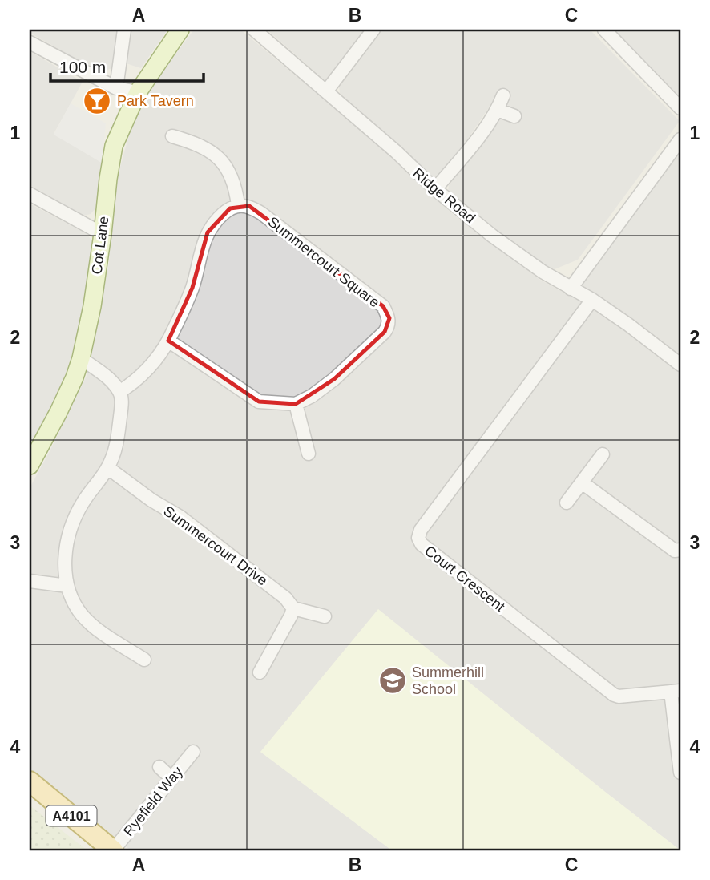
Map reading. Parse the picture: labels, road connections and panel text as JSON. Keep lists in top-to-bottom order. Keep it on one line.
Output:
{"streets":{"main road":["A4101"],"street":["Ridge Road","Cot Lane","Summercourt Square","Summercourt Drive","Court Crescent","Ryefield Way"]},"crossings":[["Ridge Road","Court Crescent"],["Ryefield Way","A4101"]],"places":{"bar":["Park Tavern"],"school or university":["Summerhill School"]},"scale_bar":"100 m","grid":{"columns":["A","B","C"],"rows":["1","2","3","4"]}}
